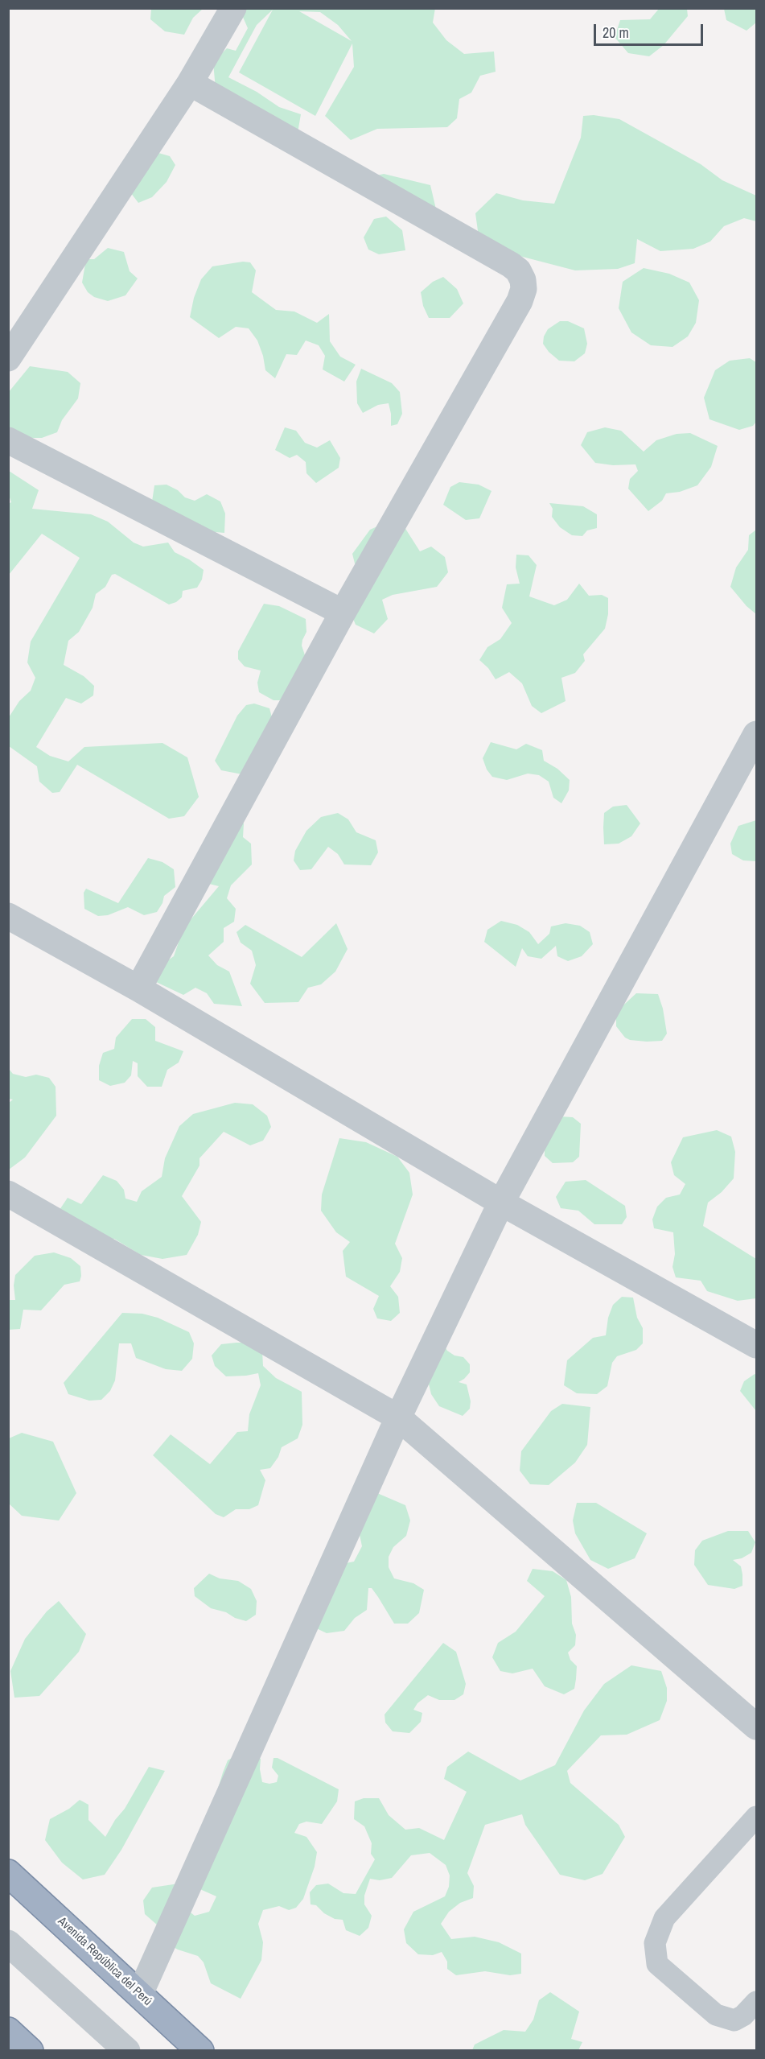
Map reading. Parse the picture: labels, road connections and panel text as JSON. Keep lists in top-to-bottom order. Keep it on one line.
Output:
{"streets":{"highway":["Avenida República del Perú"]},"scale_bar":"20 m"}
